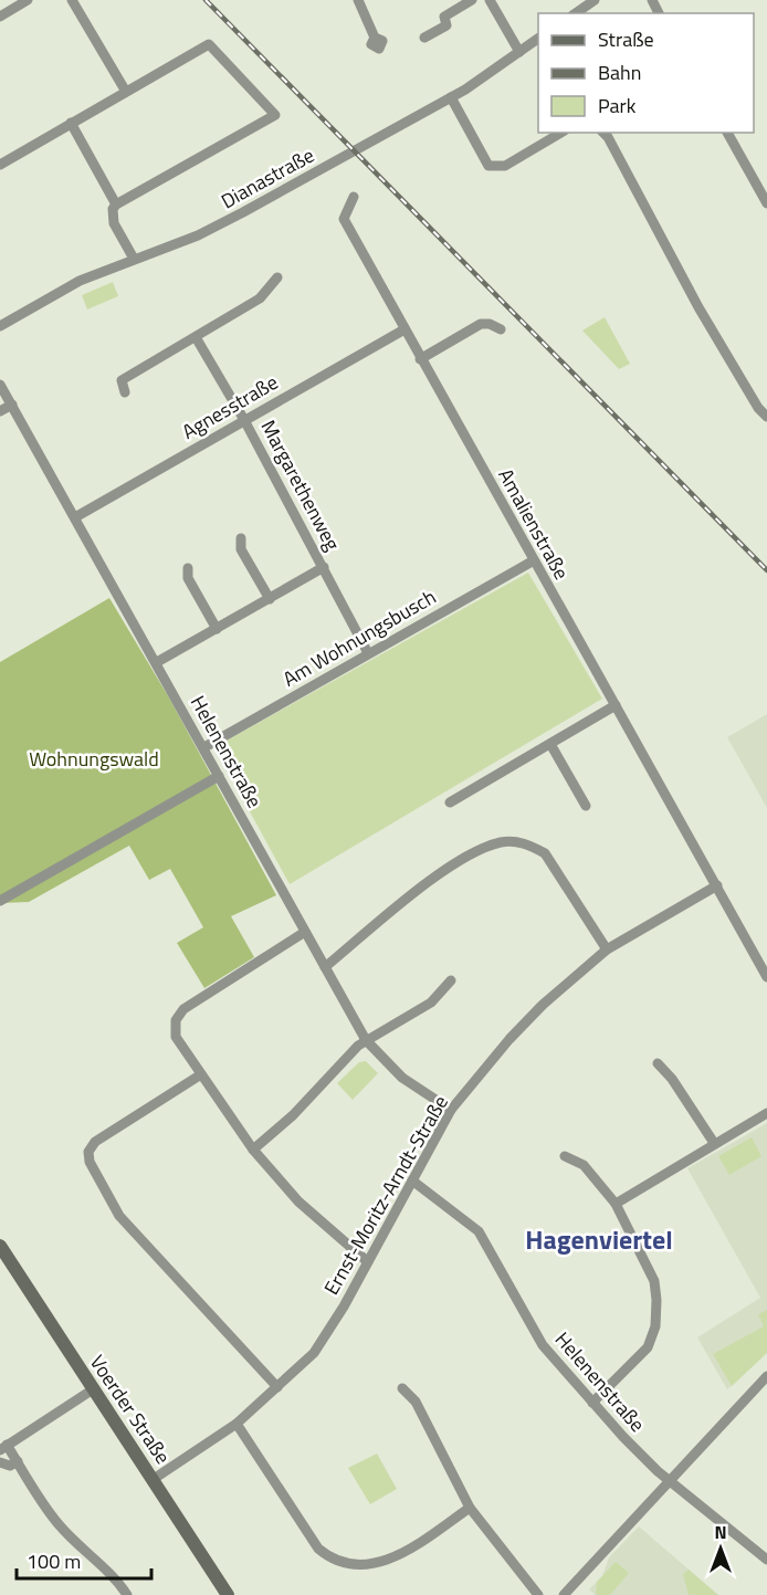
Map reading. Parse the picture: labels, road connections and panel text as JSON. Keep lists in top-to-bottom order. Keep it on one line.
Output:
{"streets":{"main road":["Voerder Straße"],"street":["Dianastraße","Agnesstraße","Margarethenweg","Amalienstraße","Am Wohnungsbusch","Helenenstraße","Ernst-Moritz-Arndt-Straße"]},"crossings":[["Agnesstraße","Margarethenweg"],["Agnesstraße","Amalienstraße"],["Agnesstraße","Helenenstraße"],["Margarethenweg","Am Wohnungsbusch"],["Amalienstraße","Am Wohnungsbusch"],["Amalienstraße","Ernst-Moritz-Arndt-Straße"],["Am Wohnungsbusch","Helenenstraße"],["Helenenstraße","Ernst-Moritz-Arndt-Straße"],["Ernst-Moritz-Arndt-Straße","Voerder Straße"]],"districts":["Hagenviertel"],"parks":["Wohnungswald"],"legend":["Straße","Bahn","Park"],"scale_bar":"100 m","north":"top"}
